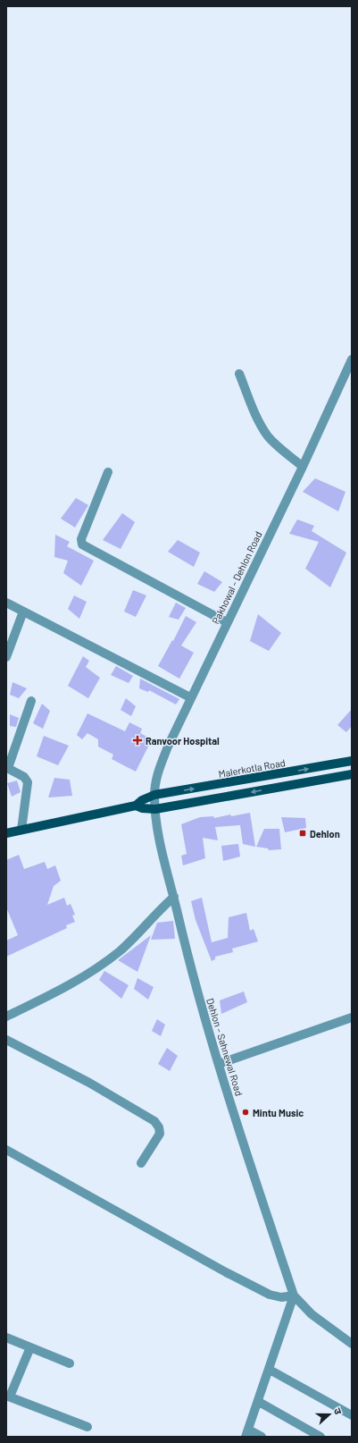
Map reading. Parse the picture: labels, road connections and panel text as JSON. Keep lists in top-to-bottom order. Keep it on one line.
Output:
{"streets":{"main road":["Malerkotla Road"],"street":["Pakhowal - Dehlon Road","Dehlon - Sahnewal Road"]},"crossings":[["Pakhowal - Dehlon Road","Malerkotla Road"],["Pakhowal - Dehlon Road","Dehlon - Sahnewal Road"]],"places":{"health":["Ranvoor Hospital"],"transit":["Dehlon"],"other":["Mintu Music"]},"north":"right"}
